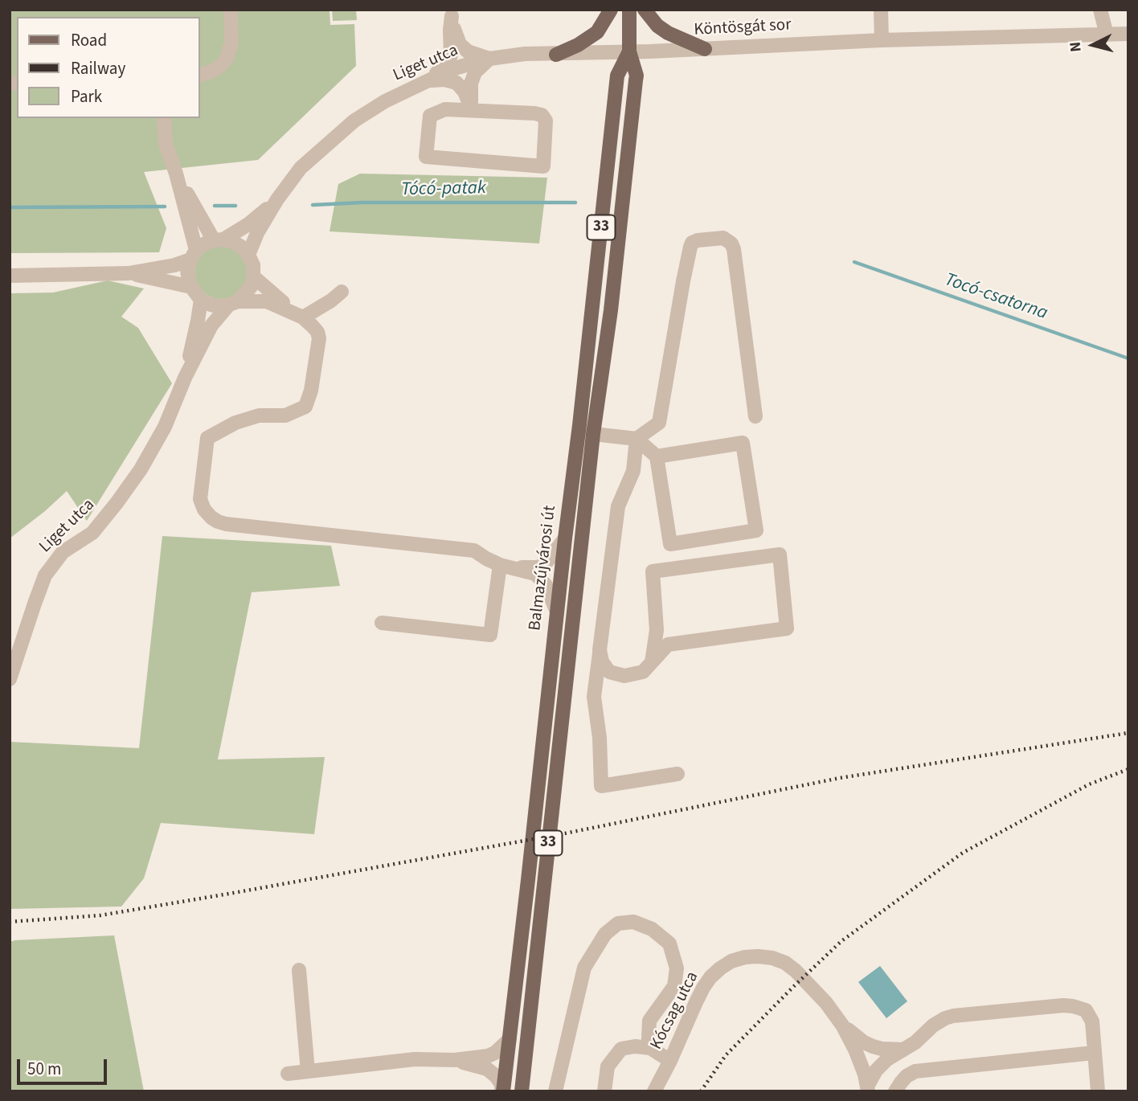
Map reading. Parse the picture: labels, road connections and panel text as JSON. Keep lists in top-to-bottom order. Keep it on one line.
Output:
{"streets":{"main road":["33","Balmazújvárosi út"],"street":["Köntösgát sor","Liget utca","Kócsag utca"]},"crossings":[["Köntösgát sor","Liget utca"],["Köntösgát sor","Balmazújvárosi út"],["Liget utca","Balmazújvárosi út"]],"water":["Tócó-patak","Tocó-csatorna"],"legend":["Road","Railway","Park"],"scale_bar":"50 m","north":"left"}
